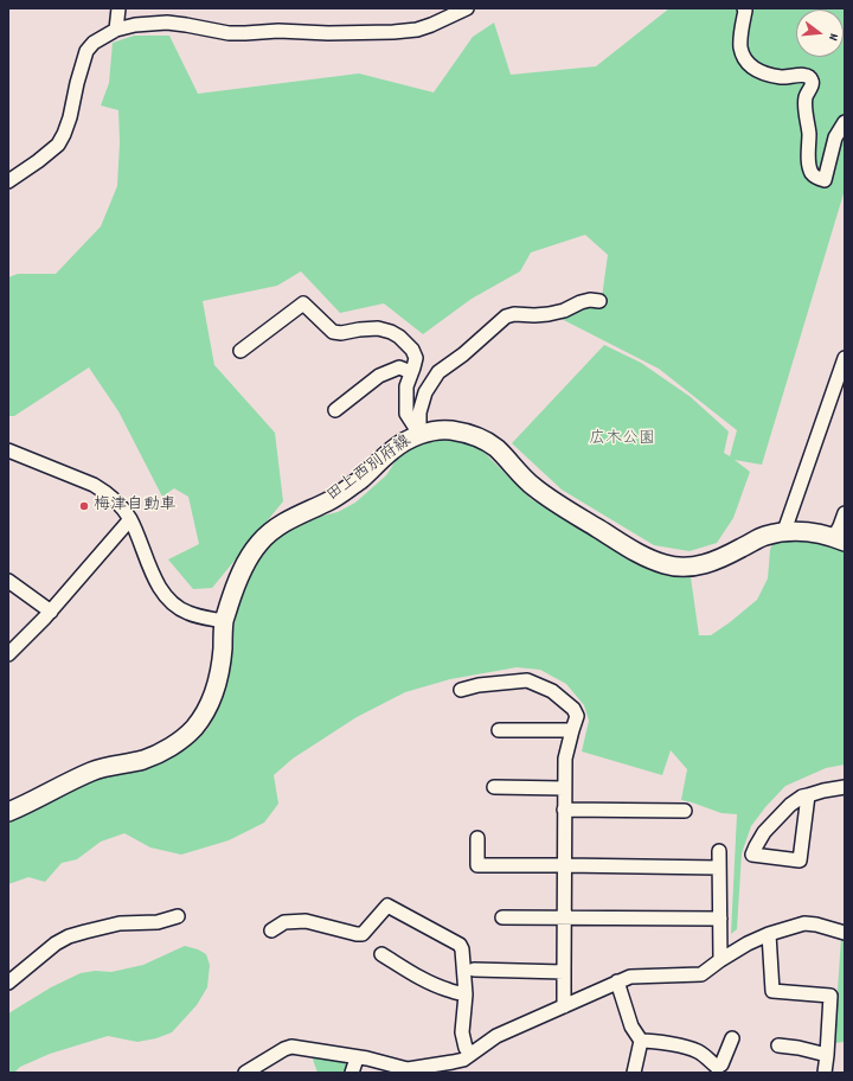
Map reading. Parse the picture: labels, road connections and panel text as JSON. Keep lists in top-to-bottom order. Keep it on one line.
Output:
{"streets":{"street":["田上西別府線"]},"parks":["広木公園"],"places":["梅津自動車"],"north":"right"}
